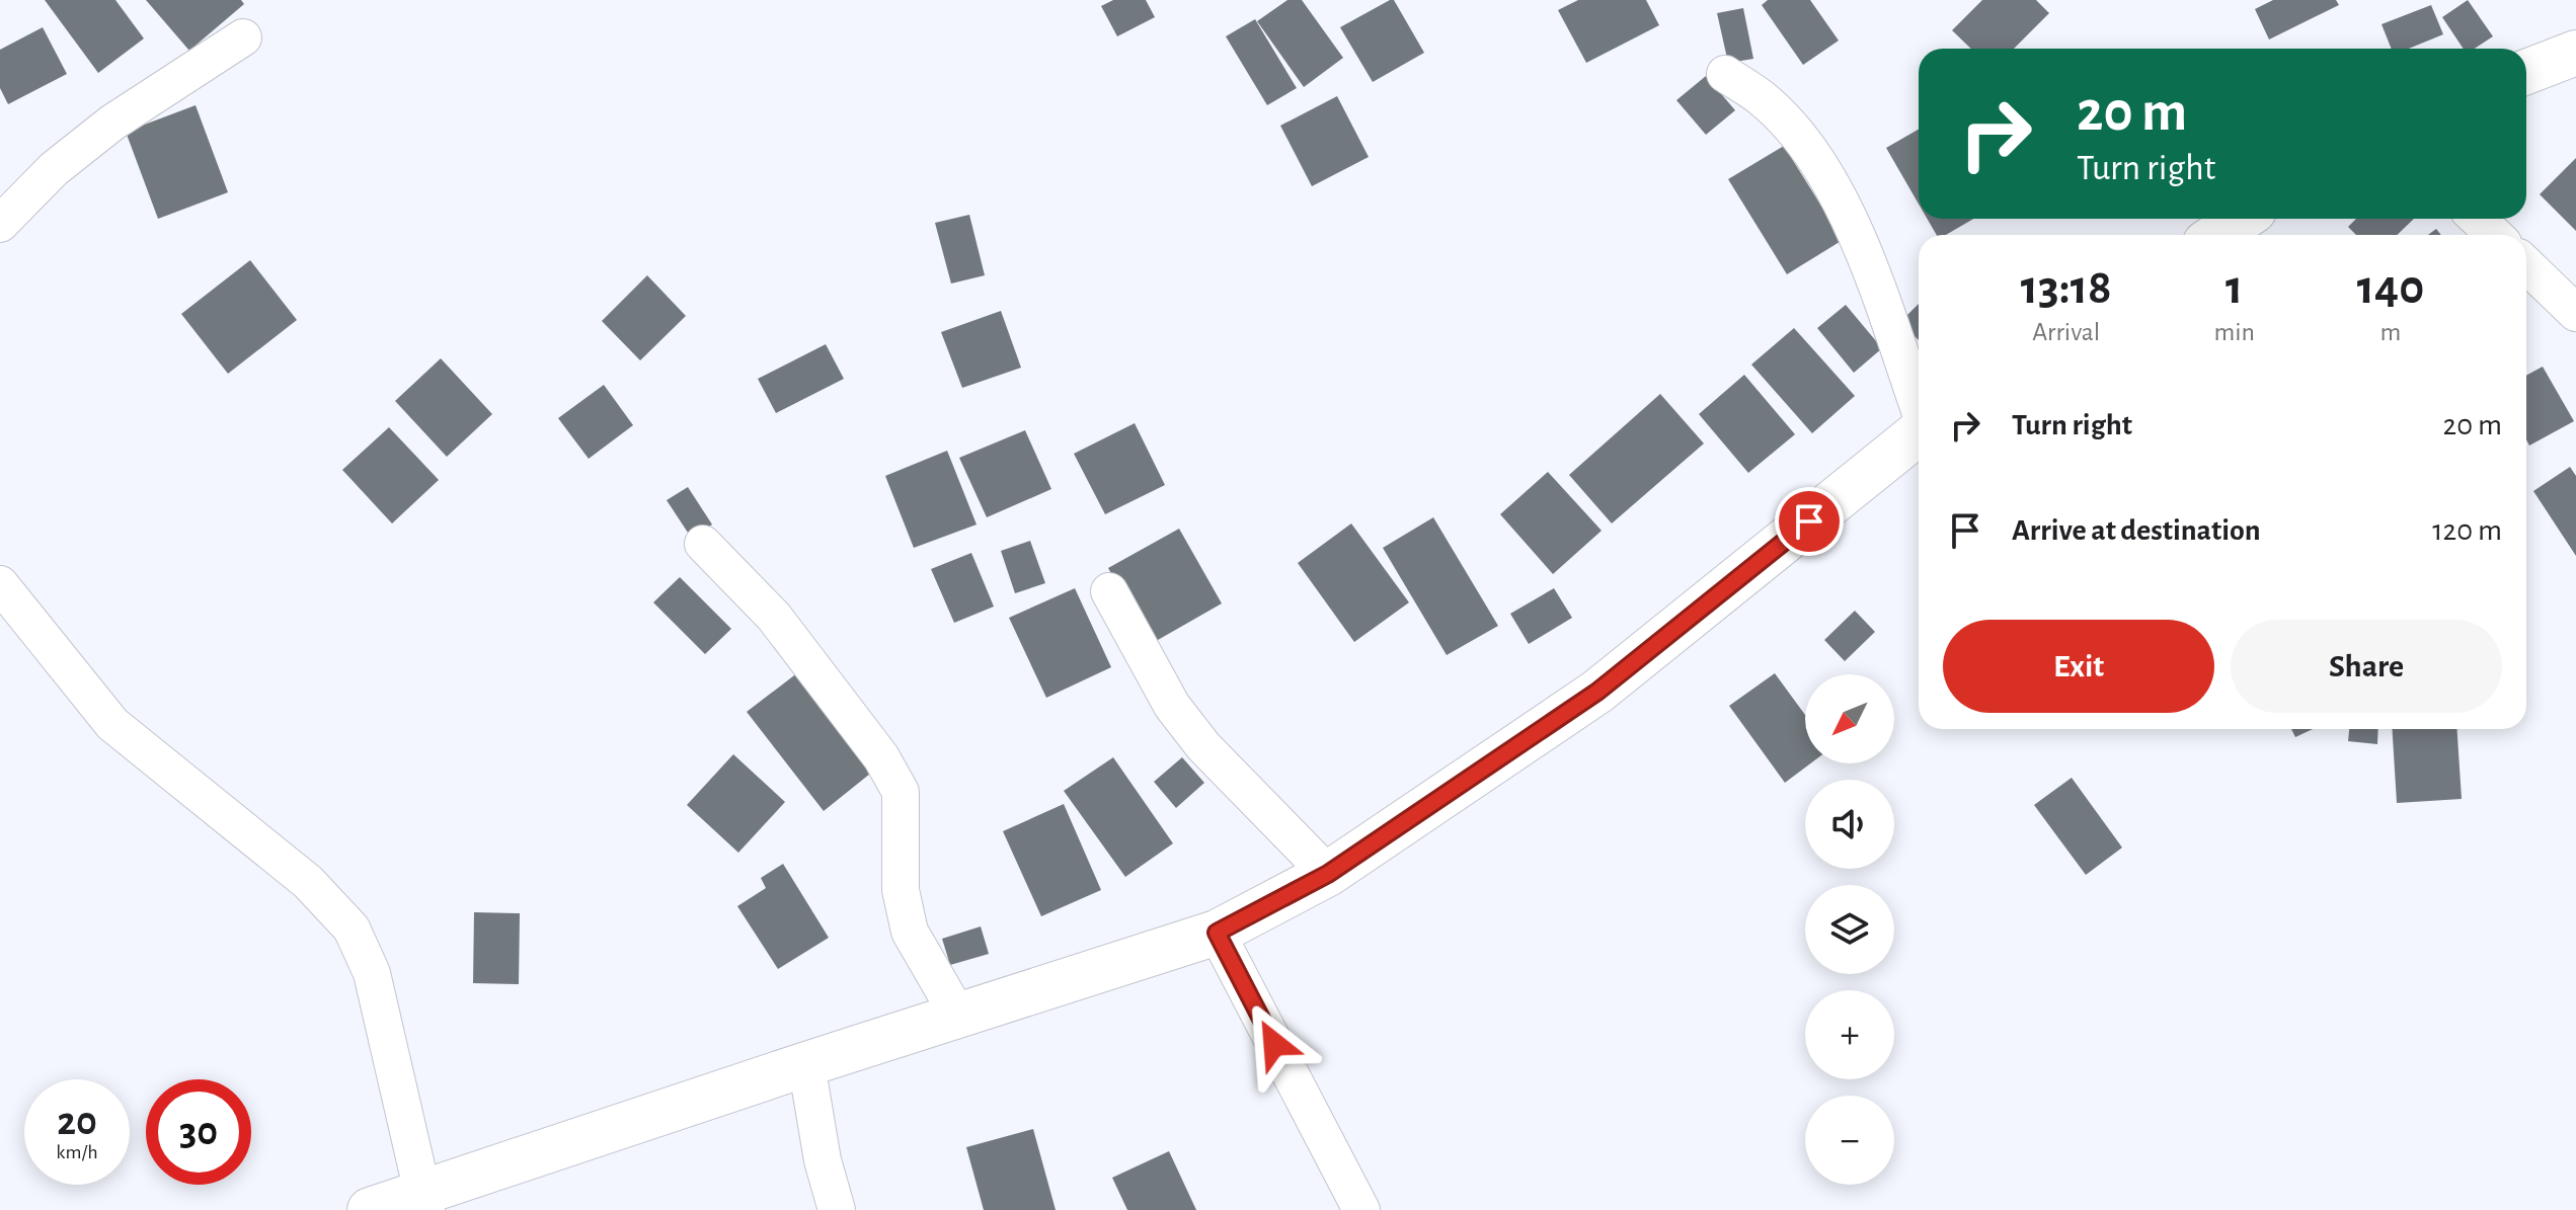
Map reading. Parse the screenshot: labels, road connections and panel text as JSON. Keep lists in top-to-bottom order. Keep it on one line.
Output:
{"north":"bottom left","page":{"turn":["20 m","Turn right"],"eta":["13:18","Arrival","1","min","140","m"],"list":[{"name":"Turn right","value":"20 m"},{"name":"Arrive at destination","value":"120 m"}],"buttons":["Exit","Share"],"map_buttons":["+","−"],"speed":"20 km/h","limit":"30"}}
